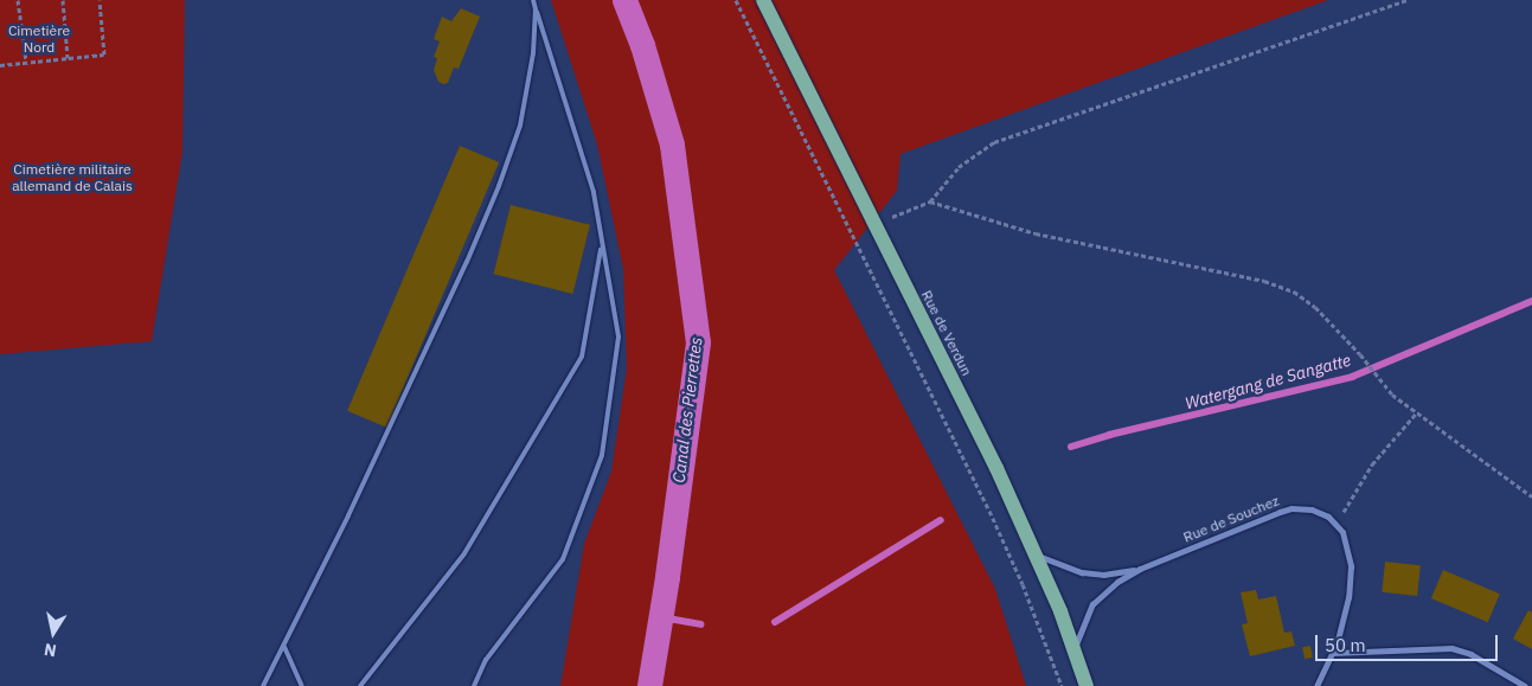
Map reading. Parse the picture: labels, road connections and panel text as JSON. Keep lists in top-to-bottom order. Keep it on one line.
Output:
{"streets":{"main road":["Rue de Verdun"],"street":["Rue de Souchez"]},"crossings":[["Rue de Verdun","Rue de Souchez"]],"water":["Watergang de Sangatte","Canal des Pierrettes"],"parks":["Cimetière Nord","Cimetière militaire allemand de Calais"],"scale_bar":"50 m","north":"bottom"}
